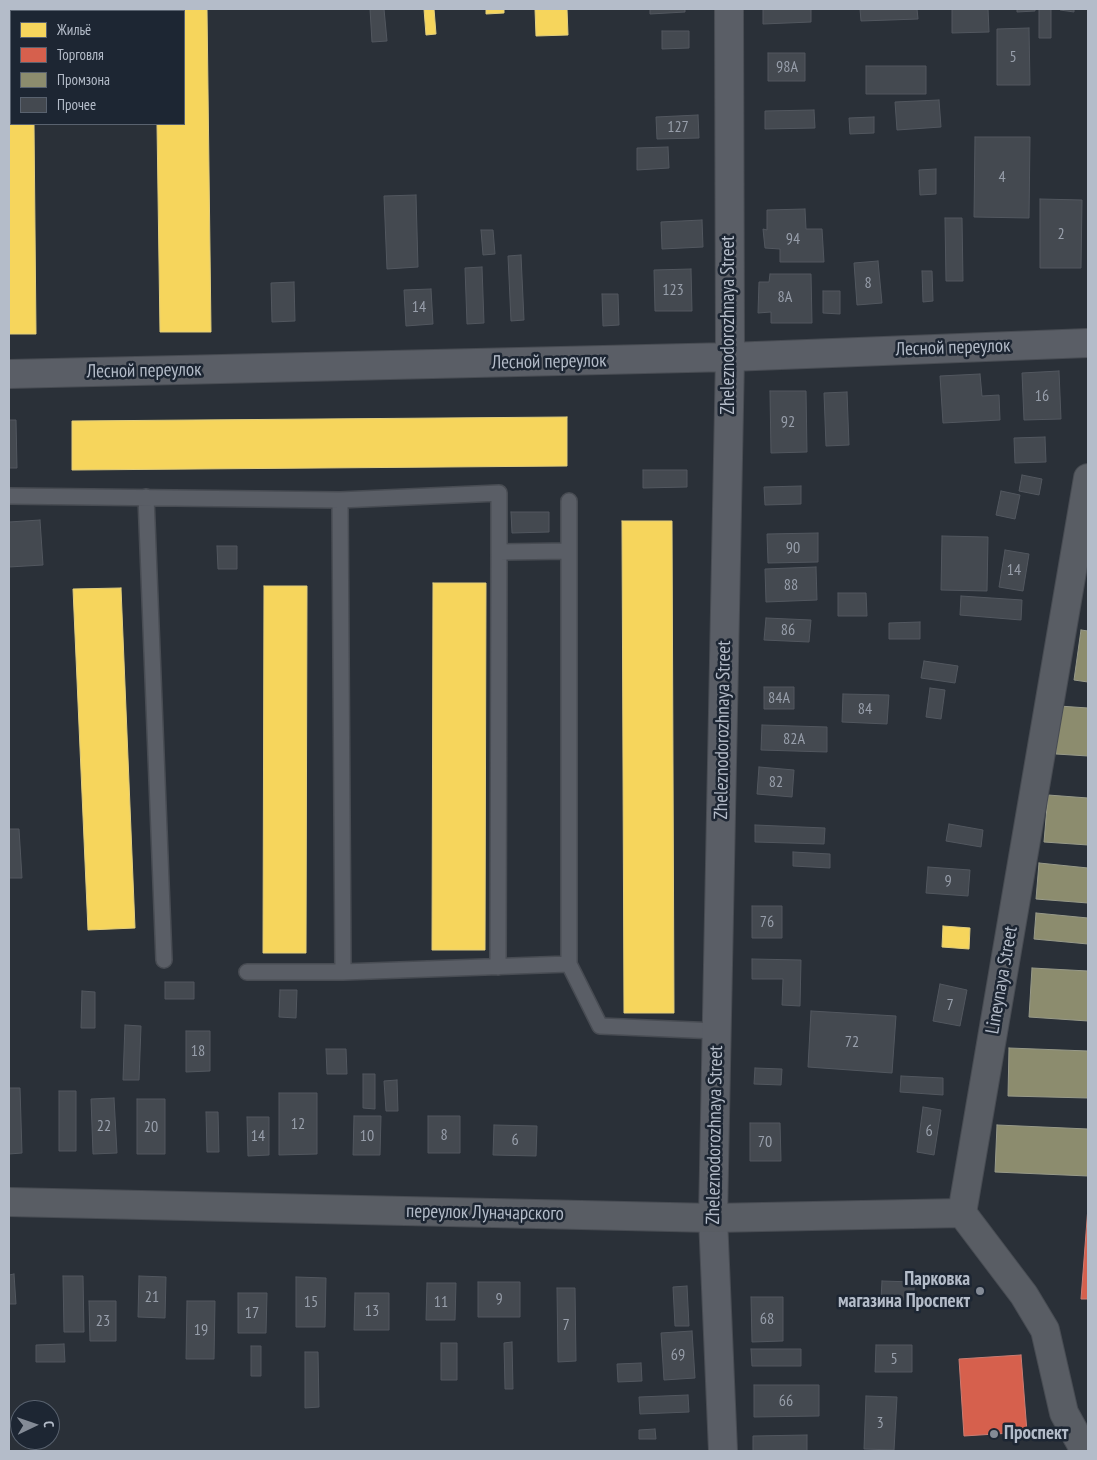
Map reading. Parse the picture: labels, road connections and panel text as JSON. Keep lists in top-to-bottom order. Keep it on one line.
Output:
{"streets":{"street":["Zheleznodorozhnaya Street","Лесной переулок","Lineynaya Street","переулок Луначарского"]},"crossings":[["Zheleznodorozhnaya Street","Лесной переулок"],["Zheleznodorozhnaya Street","переулок Луначарского"],["Lineynaya Street","переулок Луначарского"]],"places":["Парковка магазина Проспект","Проспект"],"house_numbers":["5","98А","127","4","2","94","8","123","8А","14","16","92","90","14","88","86","84А","84","82А","82","9","76","7","72","18","12","22","20","6","8","14","10","6","70","21","9","15","11","13","17","68","23","7","19","69","5","66","3"],"legend":["Жильё","Торговля","Промзона","Прочее"],"north":"right"}
